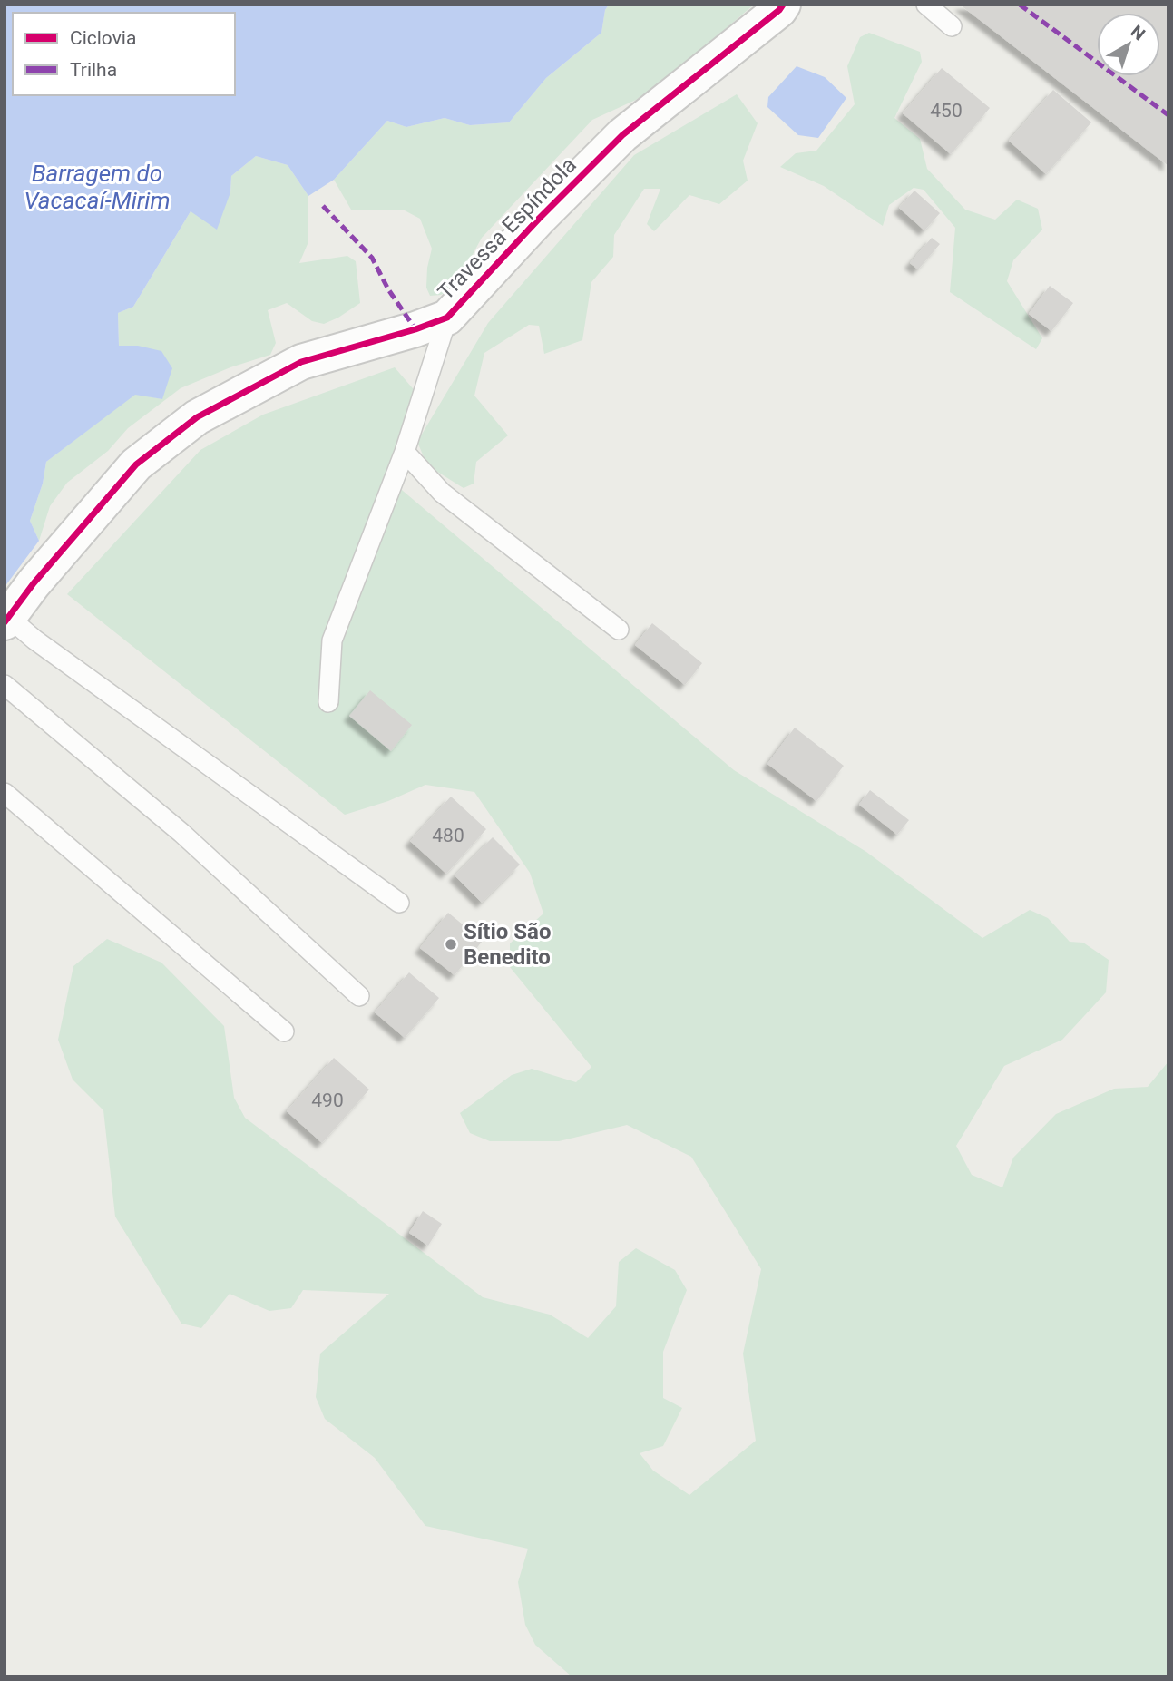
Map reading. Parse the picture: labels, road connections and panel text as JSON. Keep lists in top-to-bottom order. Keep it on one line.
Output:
{"streets":{"street":["Travessa Espíndola"]},"water":["Barragem do Vacacaí-Mirim"],"places":["Sítio São Benedito"],"house_numbers":["450","480","490"],"legend":["Ciclovia","Trilha"],"north":"top right"}
